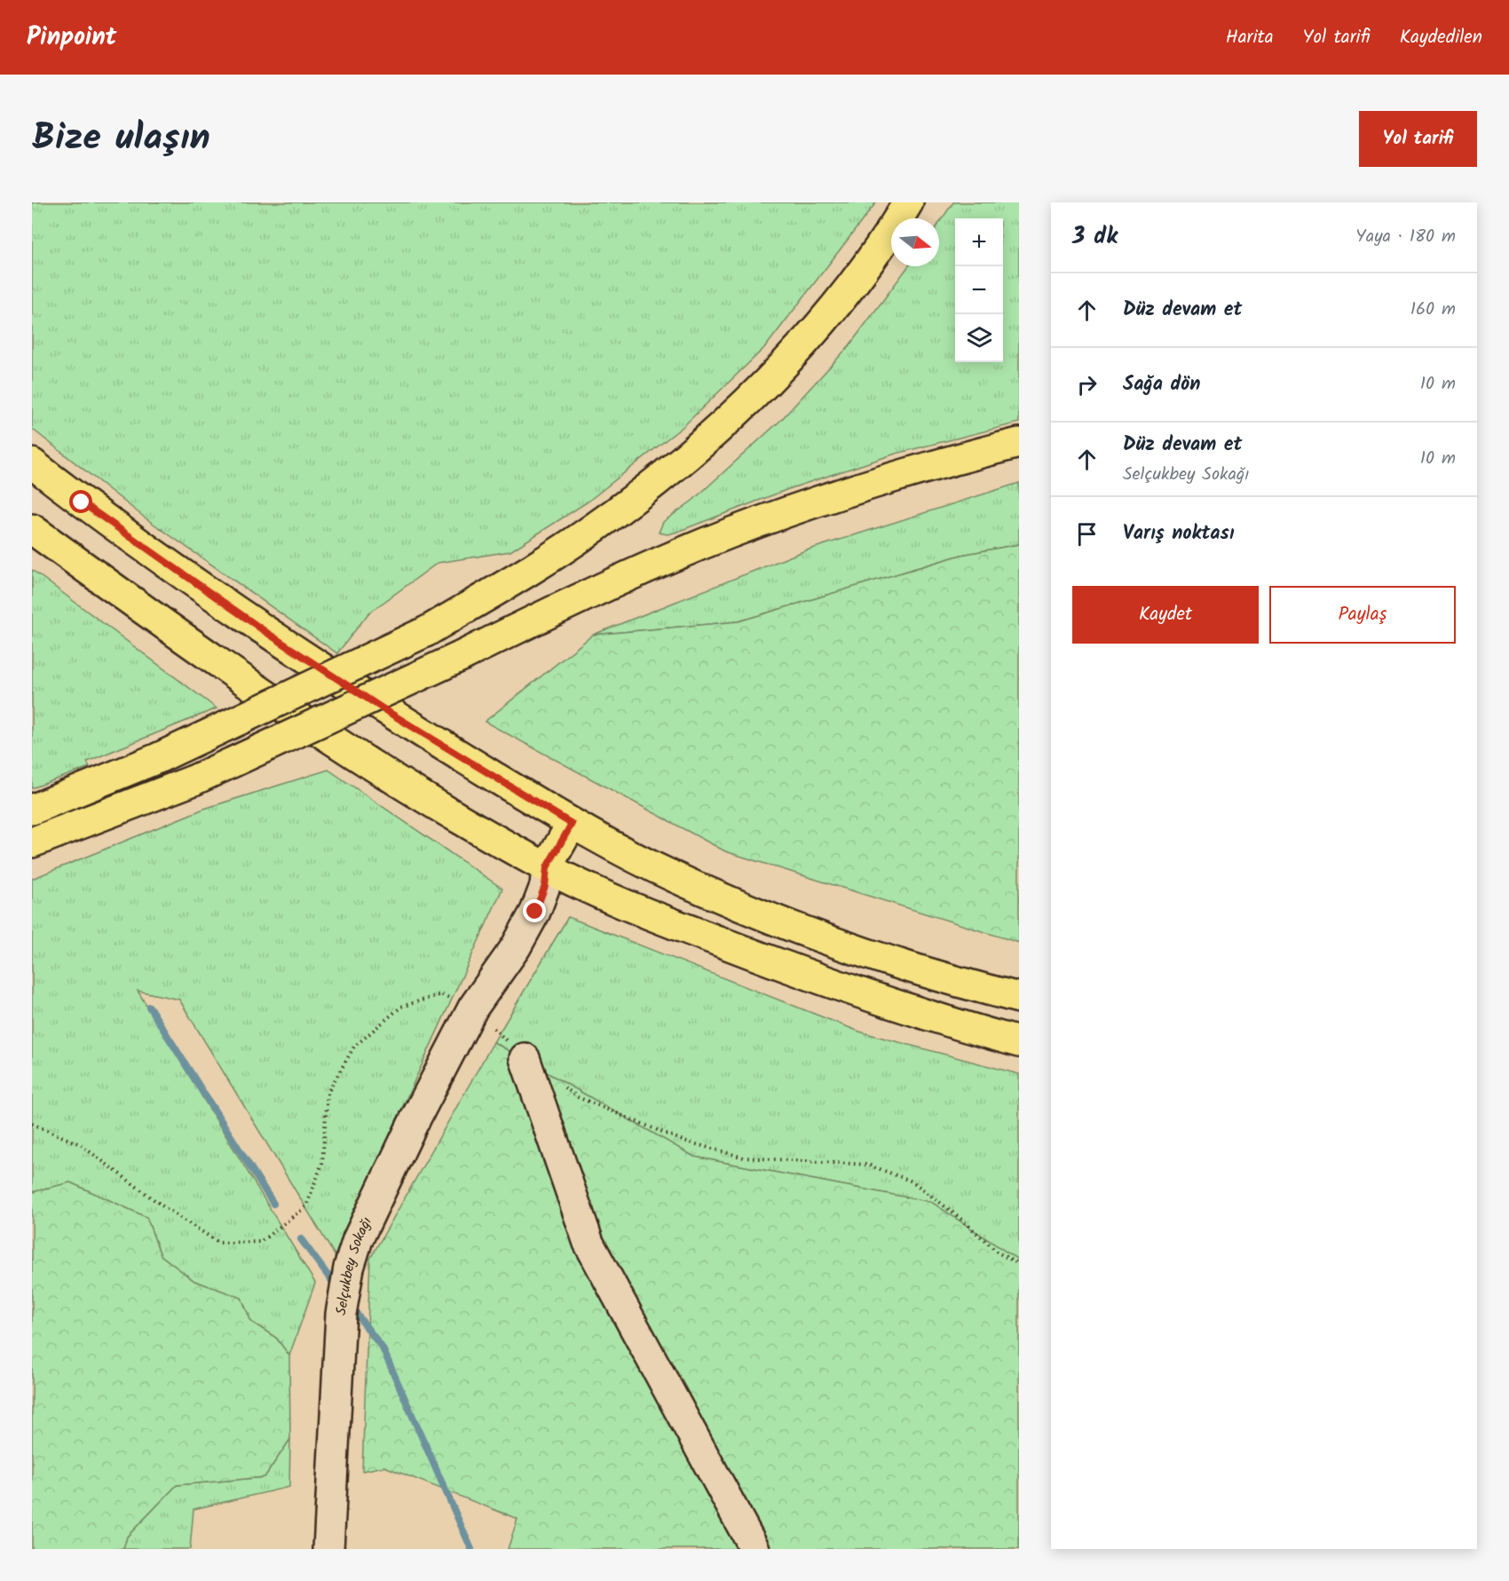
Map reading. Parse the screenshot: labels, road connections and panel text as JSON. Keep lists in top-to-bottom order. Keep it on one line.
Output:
{"streets":{"street":["Selçukbey Sokağı"]},"north":"right","page":{"header":"Pinpoint","nav":["Harita","Yol tarifi","Kaydedilen"],"title":"Bize ulaşın","buttons":["Yol tarifi",["Kaydet","Paylaş"]],"heading":["3 dk","Yaya · 180 m"],"map_buttons":["+","−"],"list":[["Düz devam et","160 m"],["Sağa dön","10 m"],["Düz devam et","Selçukbey Sokağı","10 m"],"Varış noktası"]}}
